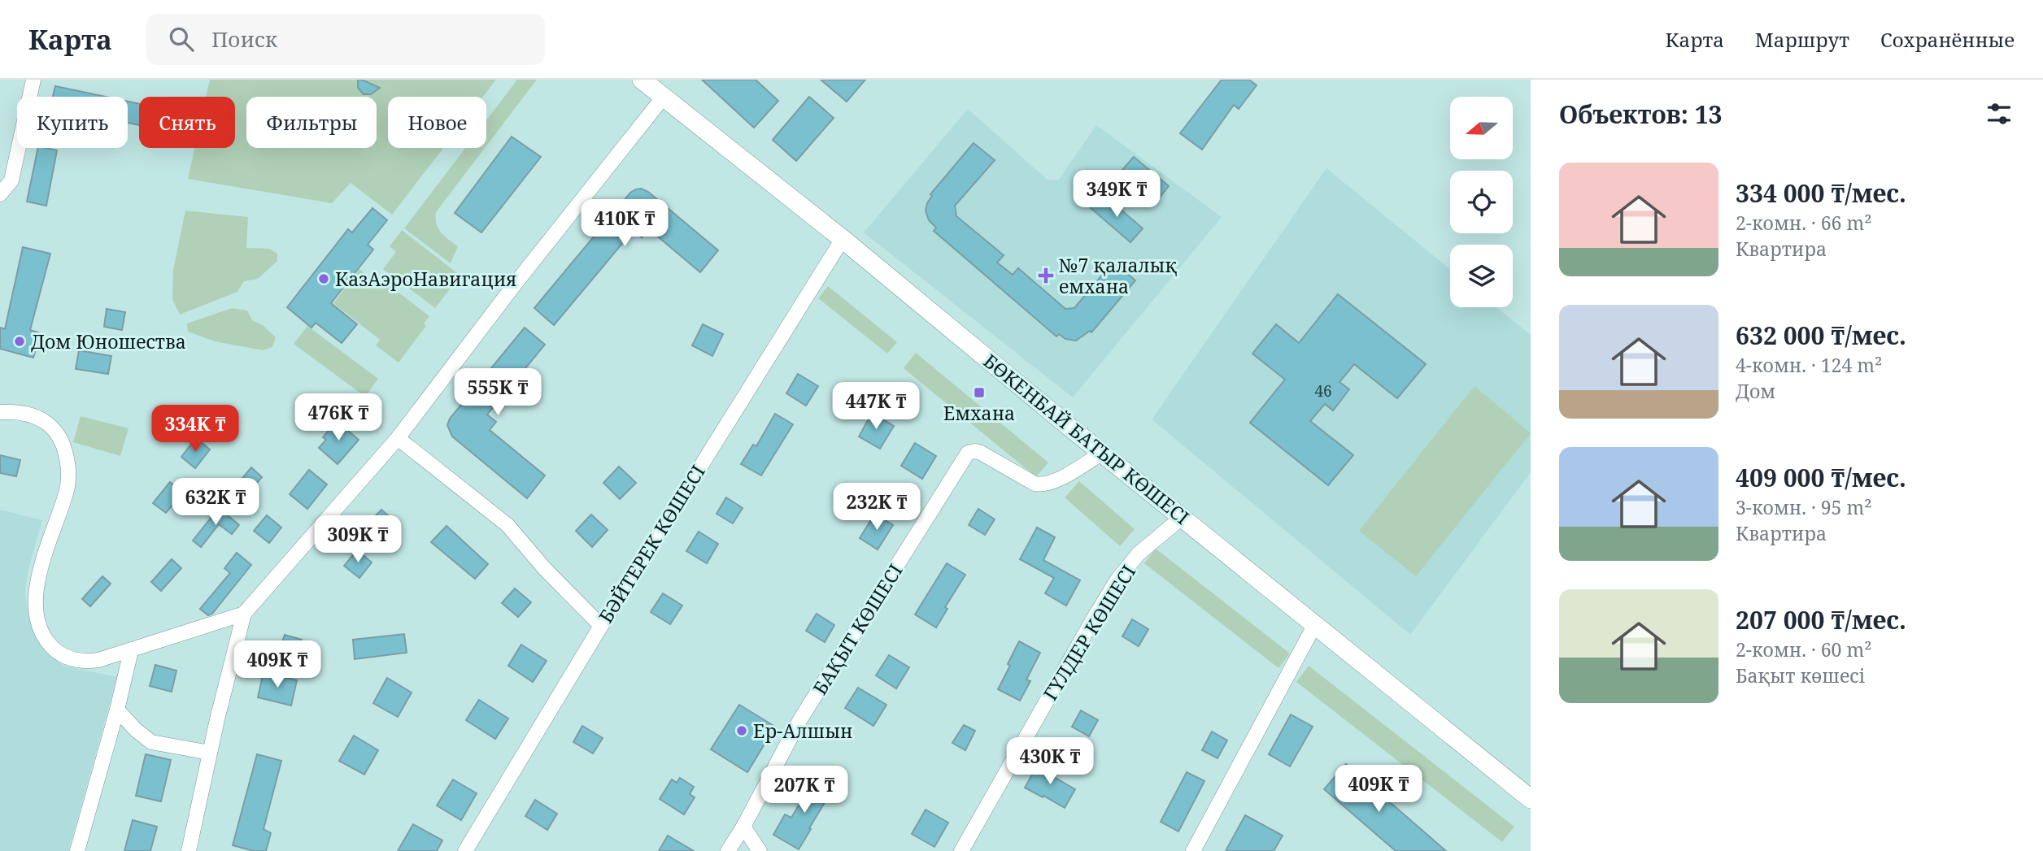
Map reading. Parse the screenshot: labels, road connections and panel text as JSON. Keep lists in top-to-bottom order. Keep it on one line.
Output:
{"streets":{"main road":["БӨКЕНБАЙ БАТЫР КӨШЕСІ"],"street":["БӘЙТЕРЕК КӨШЕСІ","БАҚЫТ КӨШЕСІ","ГҮЛДЕР КӨШЕСІ"]},"crossings":[["БӨКЕНБАЙ БАТЫР КӨШЕСІ","БӘЙТЕРЕК КӨШЕСІ"],["БӨКЕНБАЙ БАТЫР КӨШЕСІ","БАҚЫТ КӨШЕСІ"],["БӨКЕНБАЙ БАТЫР КӨШЕСІ","ГҮЛДЕР КӨШЕСІ"]],"places":{"health":["№7 қалалық емхана"],"other":["КазАэроНавигация","Дом Юношества","Ер-Алшын"],"transit":["Емхана"]},"house_numbers":["46"],"north":"left","page":{"header":"Карта","search":"Поиск","nav":["Карта","Маршрут","Сохранённые"],"heading":"Объектов: 13","chip":["Купить","Снять","Фильтры","Новое"],"list":[{"name":"334 000 ₸/мес.","note":"2-комн. · 66 m² · Квартира"},{"name":"632 000 ₸/мес.","note":"4-комн. · 124 m² · Дом"},{"name":"409 000 ₸/мес.","note":"3-комн. · 95 m² · Квартира"},{"name":"207 000 ₸/мес.","note":"2-комн. · 60 m² · Бақыт көшесі"}],"price":["349K ₸","410K ₸","555K ₸","447K ₸","476K ₸","334K ₸","632K ₸","232K ₸","309K ₸","409K ₸","430K ₸","409K ₸","207K ₸"]}}
